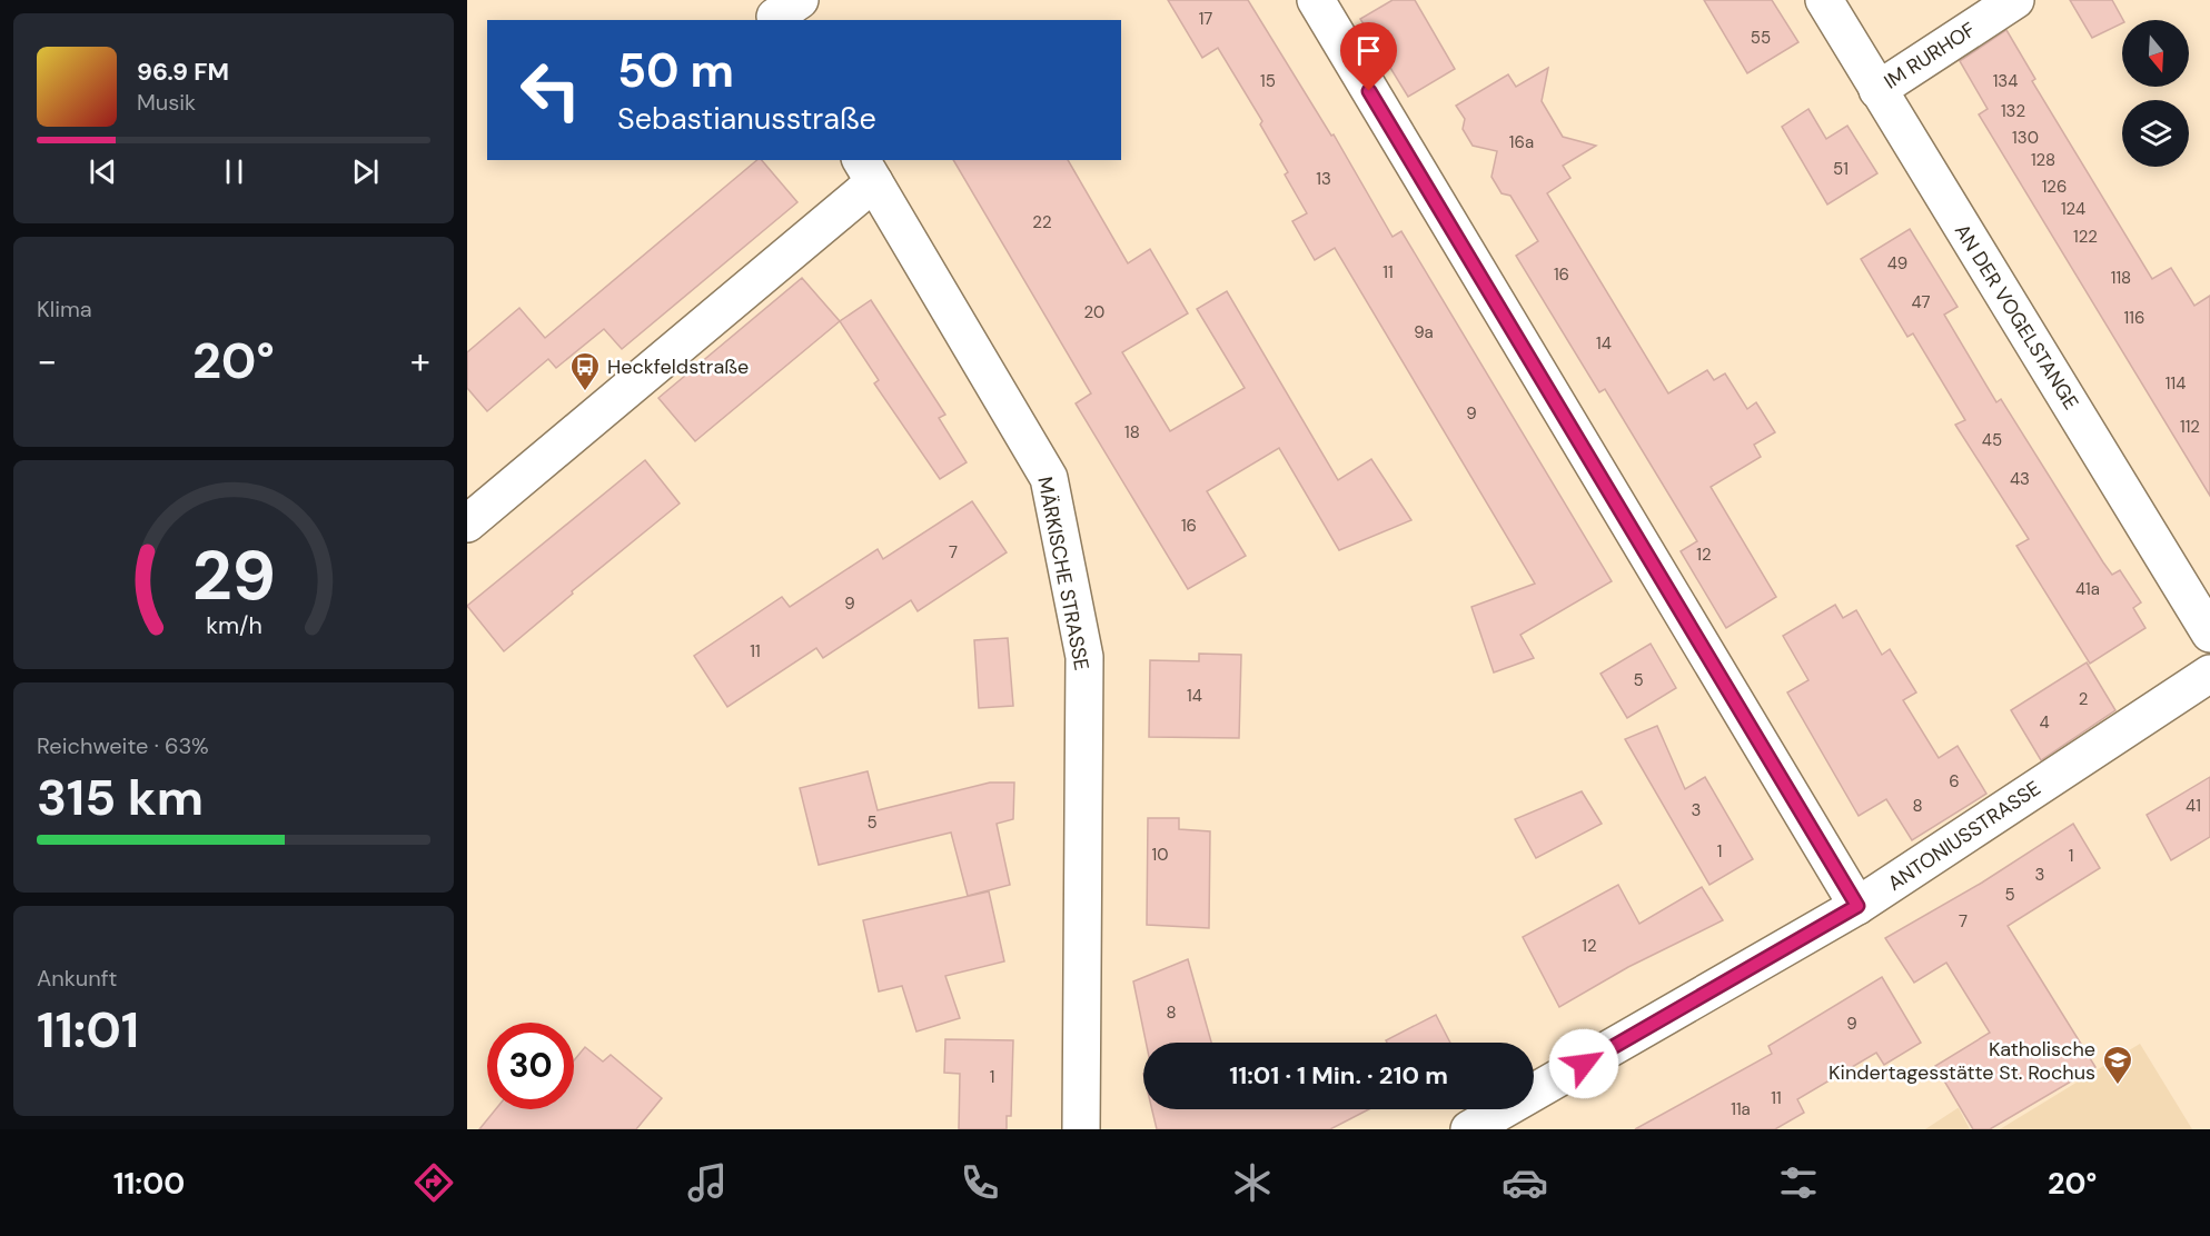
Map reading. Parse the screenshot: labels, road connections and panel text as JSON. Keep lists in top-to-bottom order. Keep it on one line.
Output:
{"streets":{"street":["IM RURHOF","AN DER VOGELSTANGE","MÄRKISCHE STRASSE","ANTONIUSSTRASSE"]},"crossings":[["IM RURHOF","AN DER VOGELSTANGE"]],"places":{"bus stop":["Heckfeldstraße"],"school or university":["Katholische Kindertagesstätte St. Rochus"]},"house_numbers":["17","55","15","134","132","130","16a","128","51","13","126","124","22","122","49","11","16","118","47","20","116","9a","14","114","9","112","18","45","43","16","7","12","41a","9","11","5","14","2","4","6","8","41","3","5","1","10","1","3","5","7","12","8","9","1","11","11a"],"north":"bottom","page":{"turn":["50 m","Sebastianusstraße"],"song":["96.9 FM","Musik"],"tile":["Klima",["Reichweite · 63%","315 km"],["Ankunft","11:01"]],"heat":["−","20°","+"],"limit":"30","trip":"11:01 · 1 Min. · 210 m","tabs":["11:00","20°"],"gauge":["29","km/h"]}}
